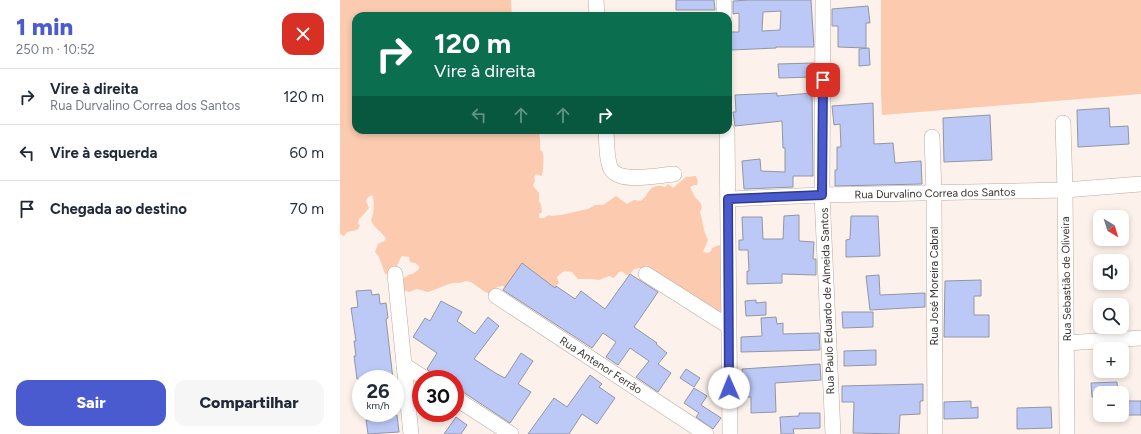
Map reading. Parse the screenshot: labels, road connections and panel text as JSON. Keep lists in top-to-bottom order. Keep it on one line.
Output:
{"streets":{"street":["Rua Durvalino Correa dos Santos","Rua Sebastião de Oliveira","Rua José Moreira Cabral","Rua Paulo Eduardo de Almeida Santos","Rua Antenor Ferrão"]},"crossings":[["Rua Durvalino Correa dos Santos","Rua Sebastião de Oliveira"],["Rua Durvalino Correa dos Santos","Rua José Moreira Cabral"],["Rua Durvalino Correa dos Santos","Rua Paulo Eduardo de Almeida Santos"]],"north":"bottom right","page":{"heading":["1 min","250 m · 10:52"],"turn":["120 m","Vire à direita"],"list":[{"name":"Vire à direita","note":"Rua Durvalino Correa dos Santos","value":"120 m"},{"name":"Vire à esquerda","value":"60 m"},{"name":"Chegada ao destino","value":"70 m"}],"map_buttons":["+","−"],"speed":"26 km/h","limit":"30","buttons":["Sair","Compartilhar"]}}
